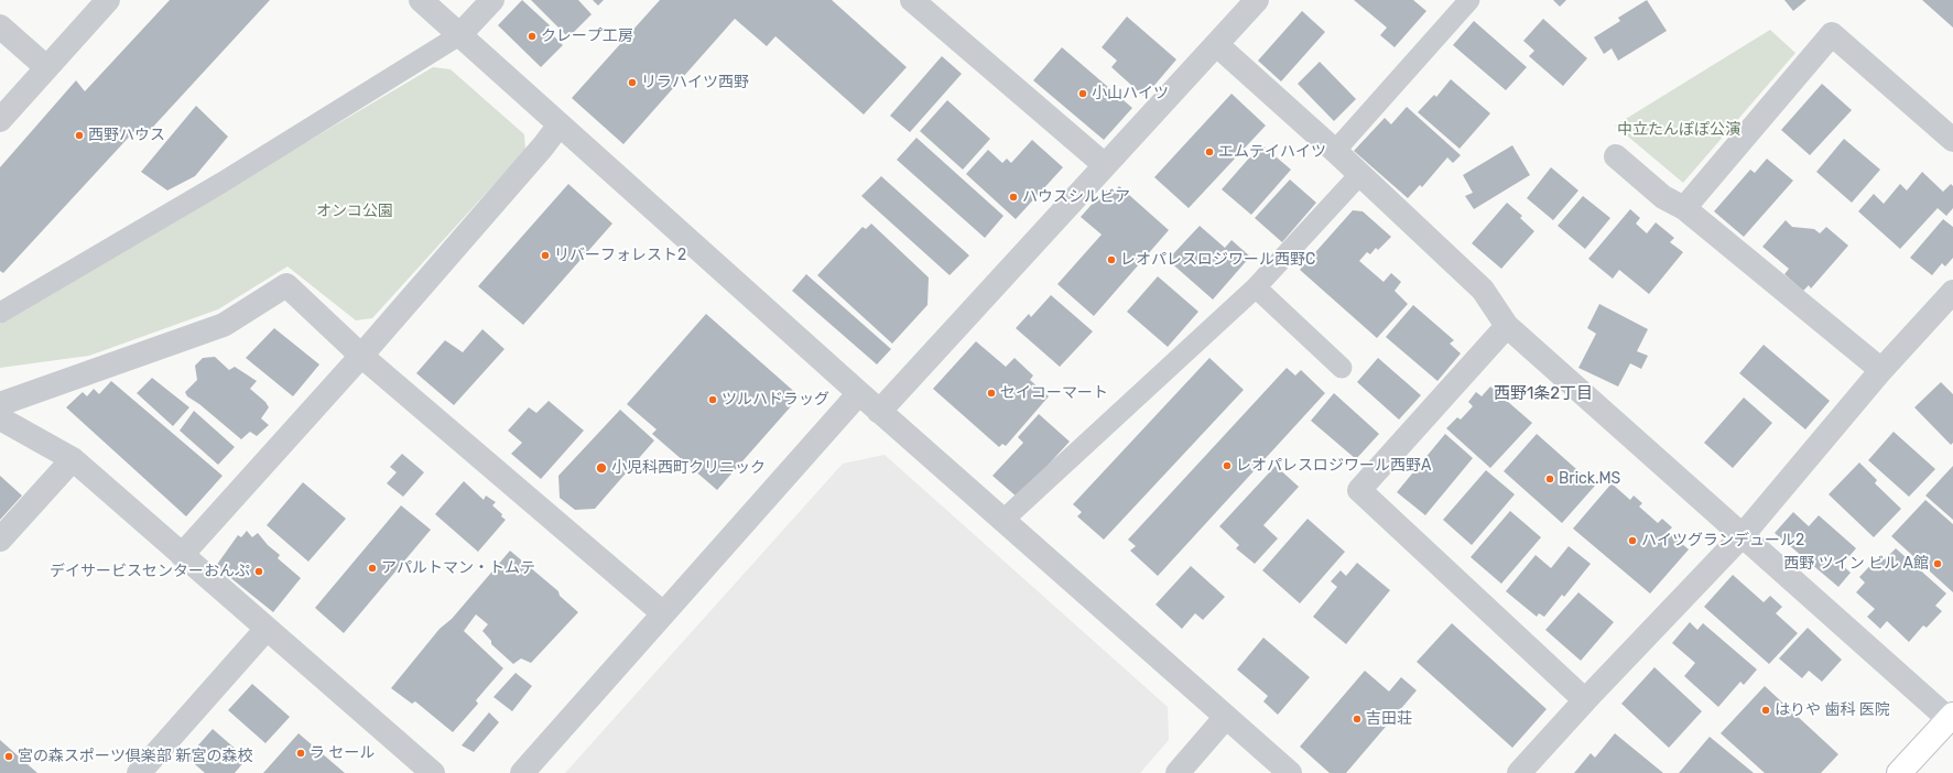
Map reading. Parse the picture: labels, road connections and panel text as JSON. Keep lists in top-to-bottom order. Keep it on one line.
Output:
{"districts":["西野1条2丁目"],"parks":["中立たんぽぽ公演","オンコ公園"],"places":["クレープ工房","リラハイツ西野","小山ハイツ","西野ハウス","エムテイハイツ","ハウスシルビア","リバーフォレスト2","レオパレスロジワール西野C","セイコーマート","ツルハドラッグ","レオパレスロジワール西野A","小児科西町クリニック","Brick.MS","ハイツグランデュール2","西野 ツイン ビル A館","アパルトマン・トムテ","デイサービスセンターおんぷ","はりや 歯科 医院","吉田荘","ラ セール","宮の森スポーツ倶楽部 新宮の森校"]}
